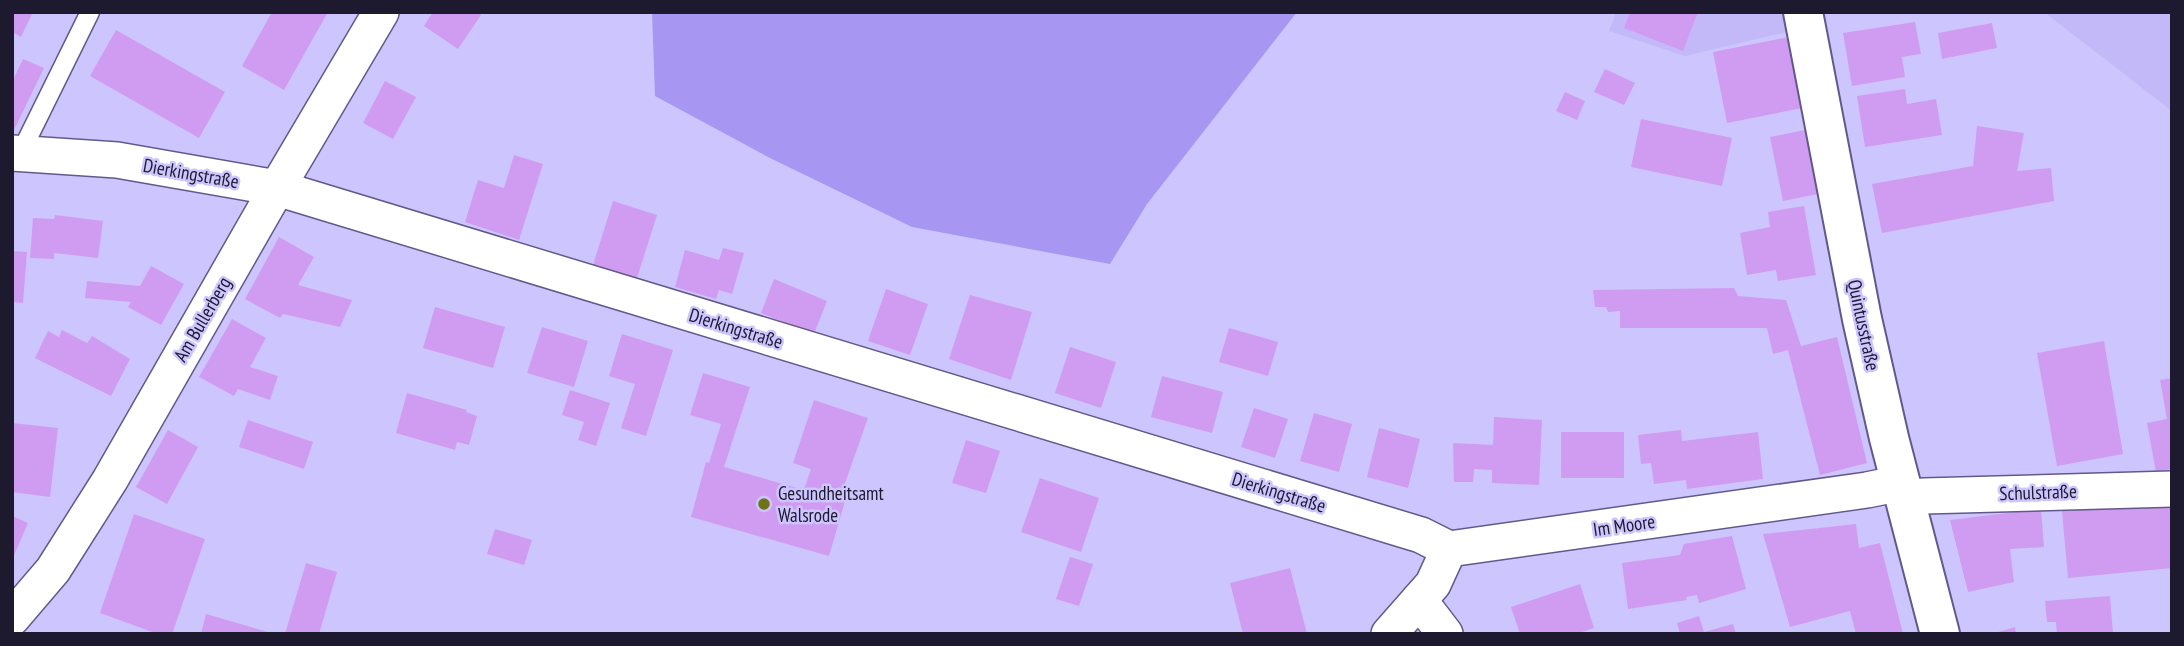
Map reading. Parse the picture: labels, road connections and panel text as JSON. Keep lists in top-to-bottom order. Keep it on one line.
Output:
{"streets":{"main road":["Quintusstraße"],"street":["Dierkingstraße","Am Bullerberg","Schulstraße","Im Moore"]},"crossings":[["Dierkingstraße","Am Bullerberg"],["Dierkingstraße","Im Moore"],["Quintusstraße","Schulstraße"],["Quintusstraße","Im Moore"],["Schulstraße","Im Moore"]],"places":["Gesundheitsamt Walsrode"]}
